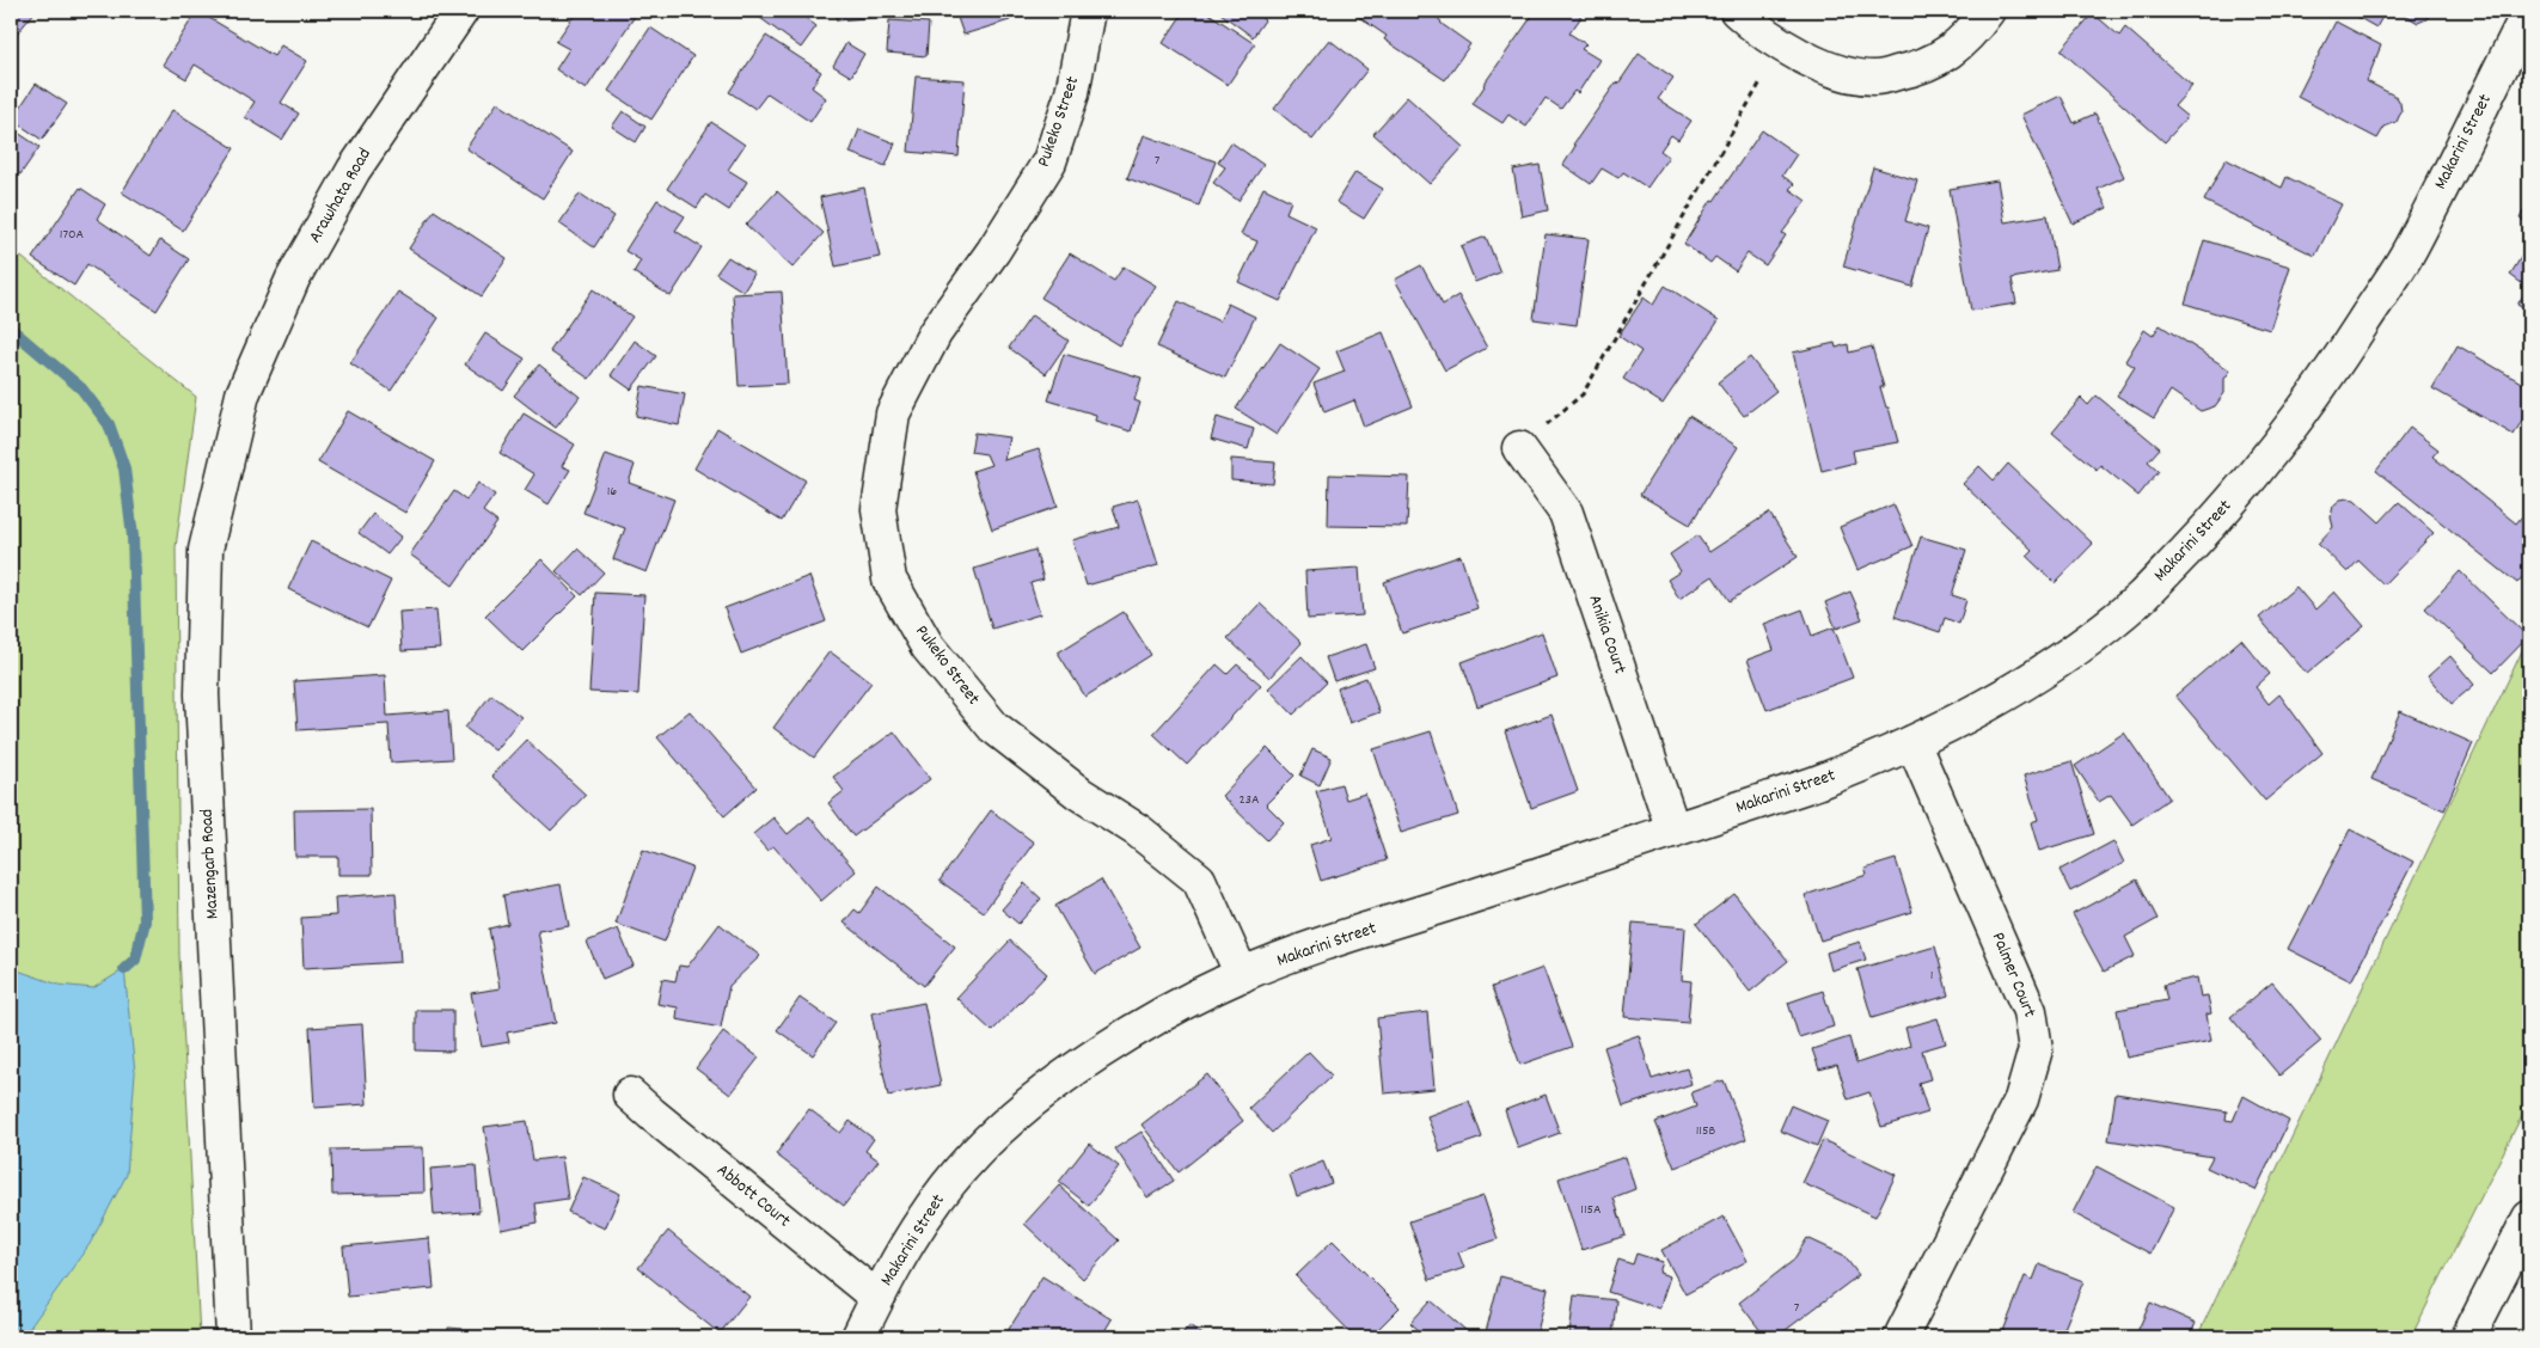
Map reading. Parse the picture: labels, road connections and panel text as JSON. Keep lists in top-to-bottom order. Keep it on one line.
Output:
{"streets":{"main road":["Pukeko Street","Makarini Street","Arawhata Road","Anikia Court","Mazengarb Road","Palmer Court","Abbott Court"]},"crossings":[["Pukeko Street","Makarini Street"],["Makarini Street","Anikia Court"],["Makarini Street","Palmer Court"],["Makarini Street","Abbott Court"],["Arawhata Road","Mazengarb Road"]],"house_numbers":["7","170A","16","23A","1","115B","115A","7"]}
